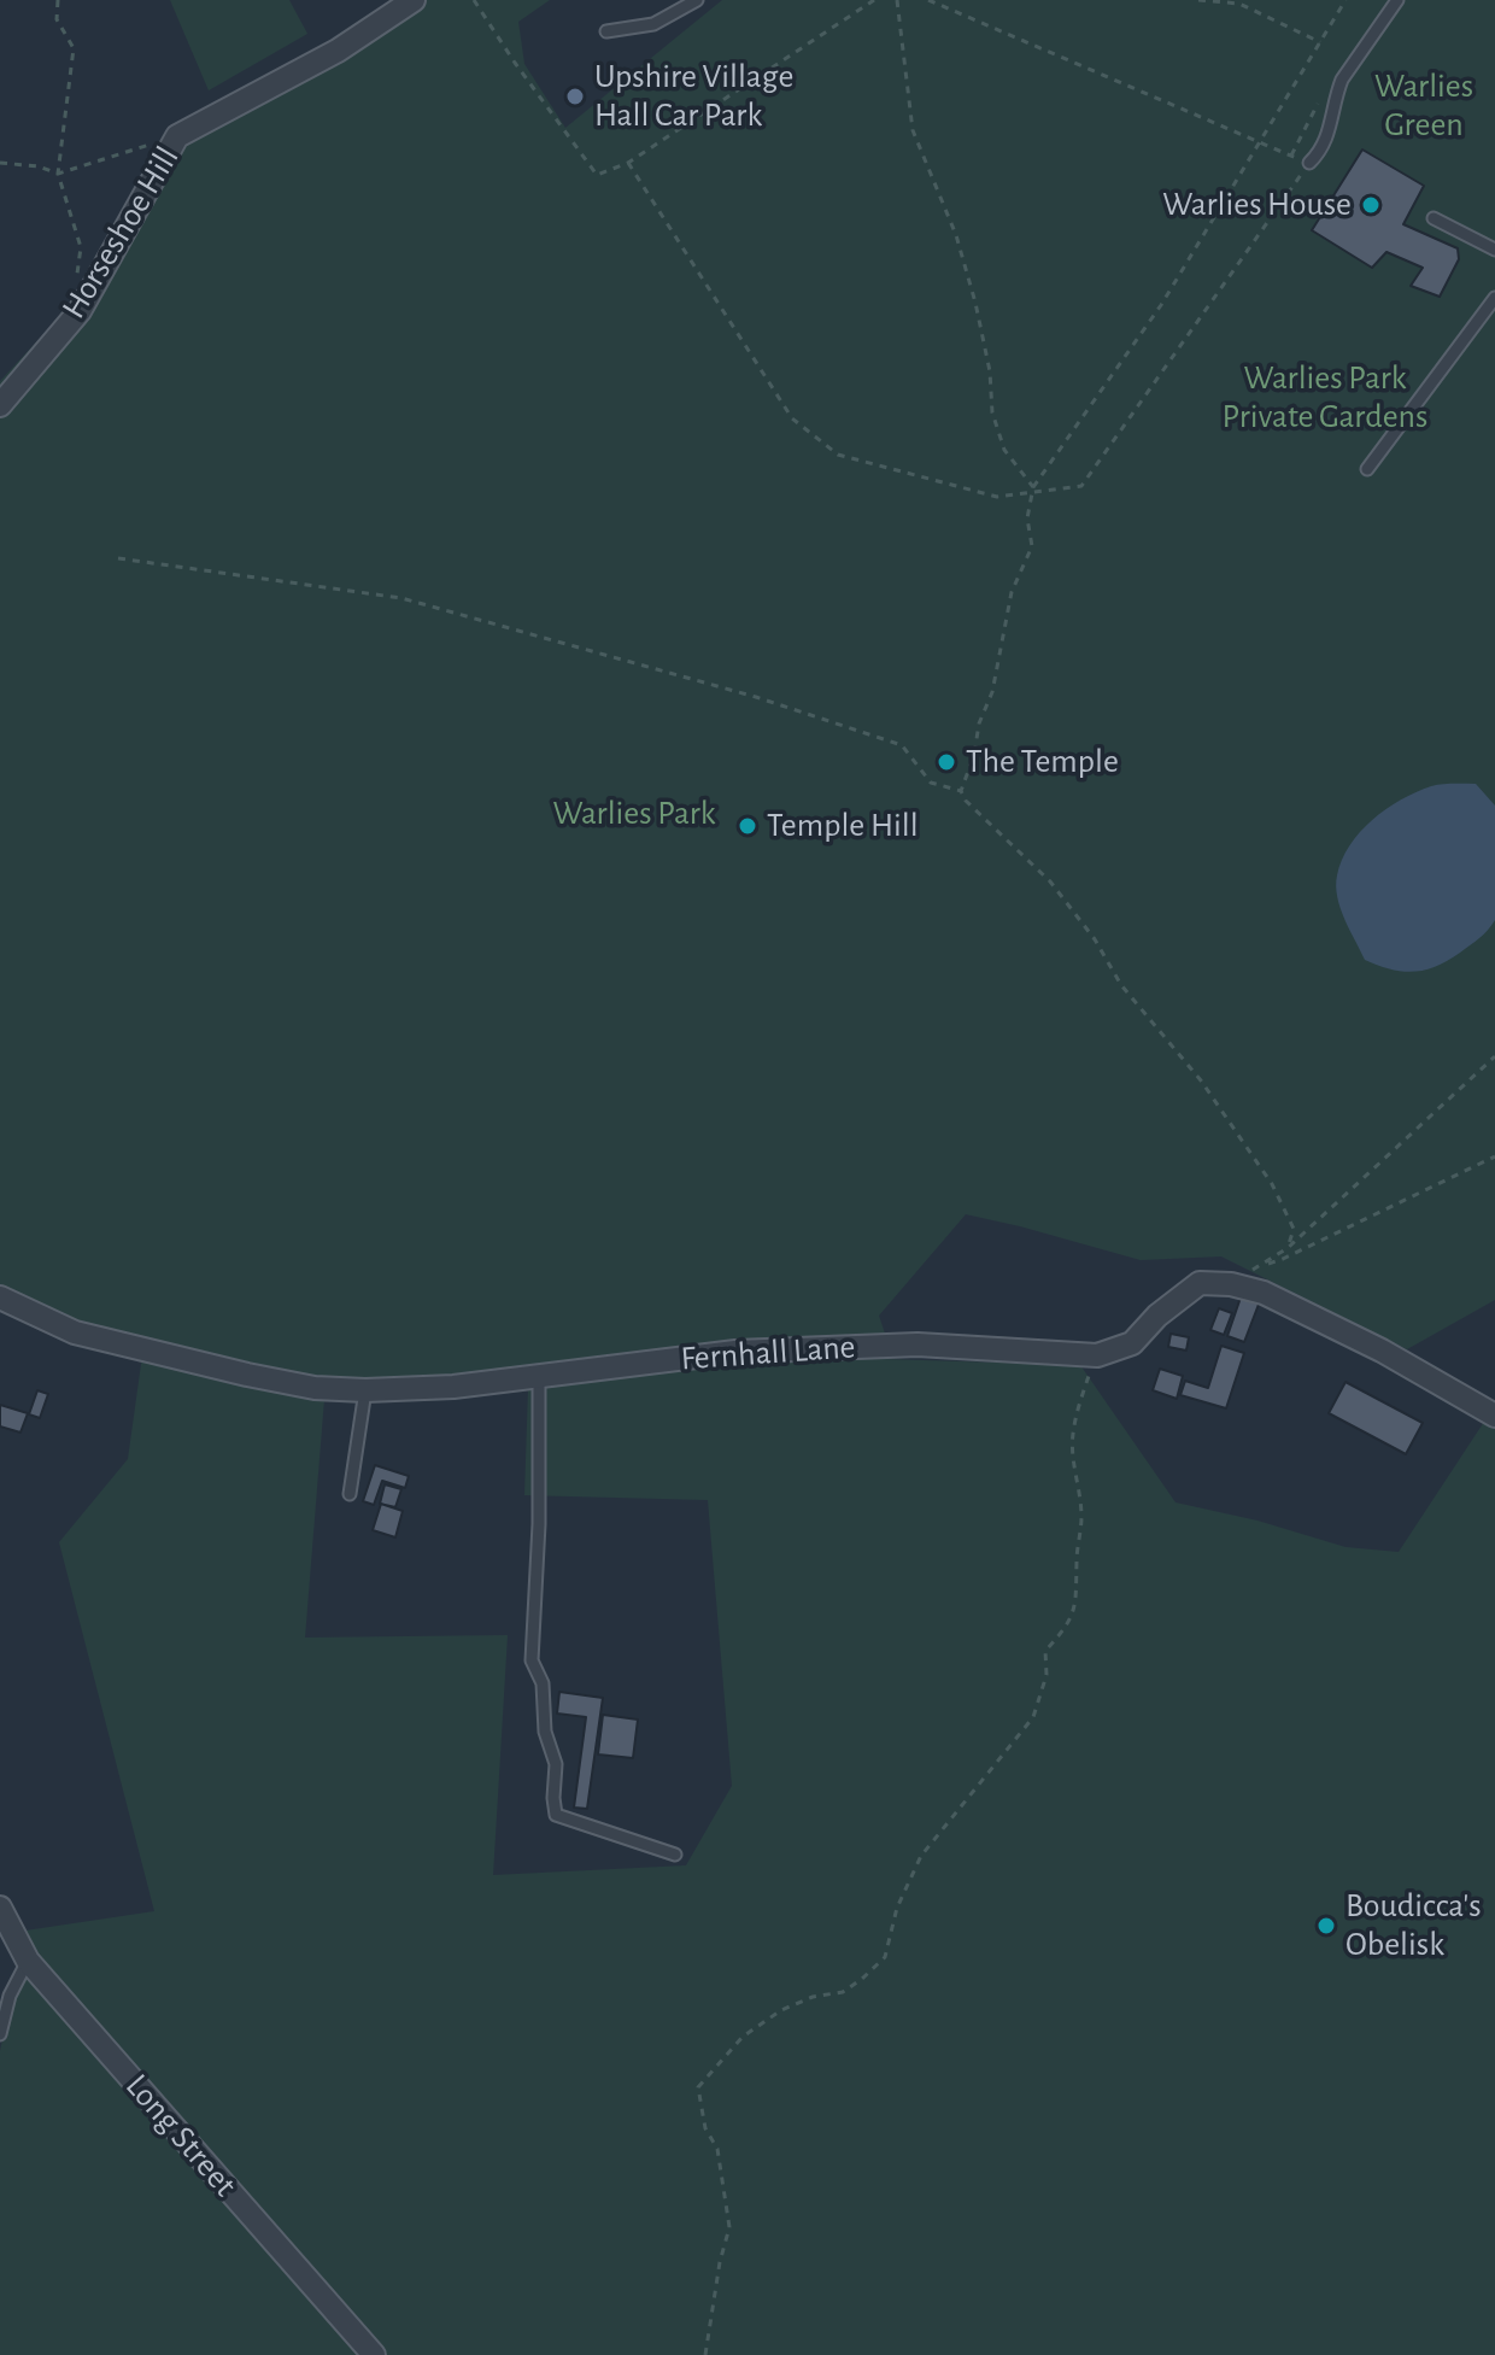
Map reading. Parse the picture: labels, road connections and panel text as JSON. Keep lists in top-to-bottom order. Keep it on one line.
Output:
{"streets":{"street":["Horseshoe Hill","Fernhall Lane","Long Street"]},"parks":["Warlies Green","Warlies Park Private Gardens","Warlies Park"],"places":["Upshire Village Hall Car Park","Warlies House","The Temple","Temple Hill","Boudicca's Obelisk"]}
